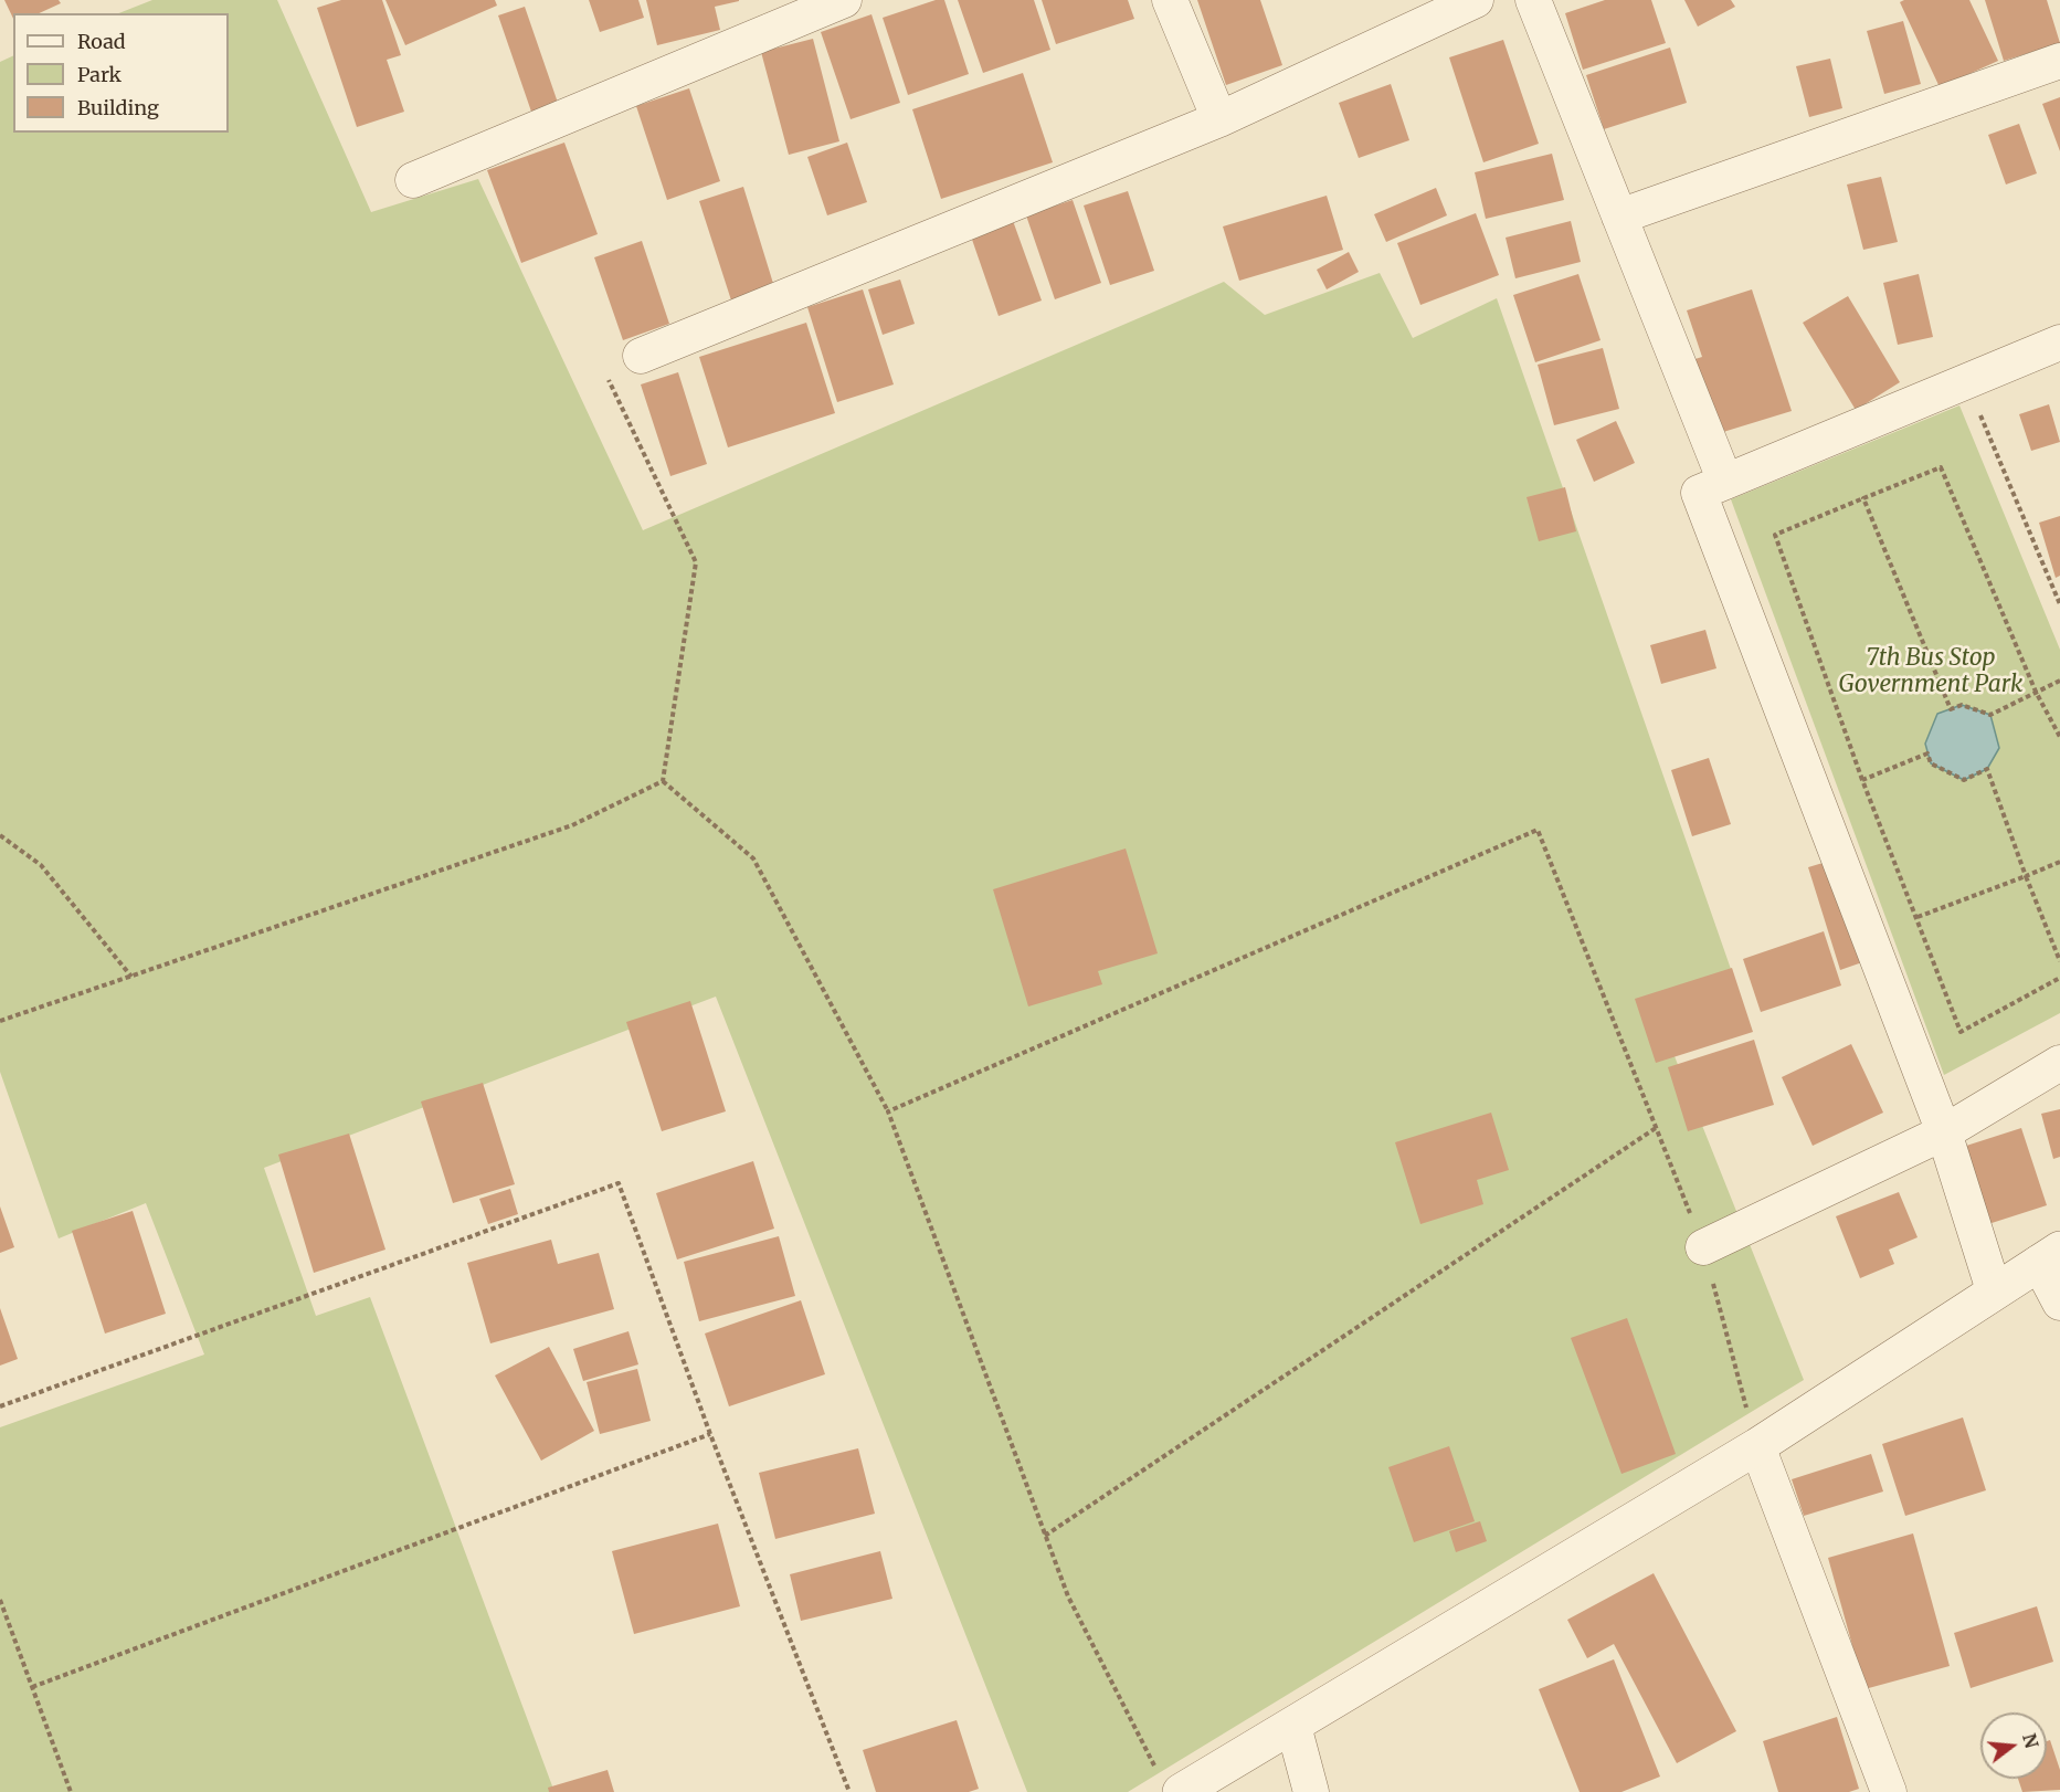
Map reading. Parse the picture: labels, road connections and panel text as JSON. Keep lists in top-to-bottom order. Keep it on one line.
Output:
{"parks":["7th Bus Stop Government Park"],"legend":["Road","Park","Building"],"north":"right"}
